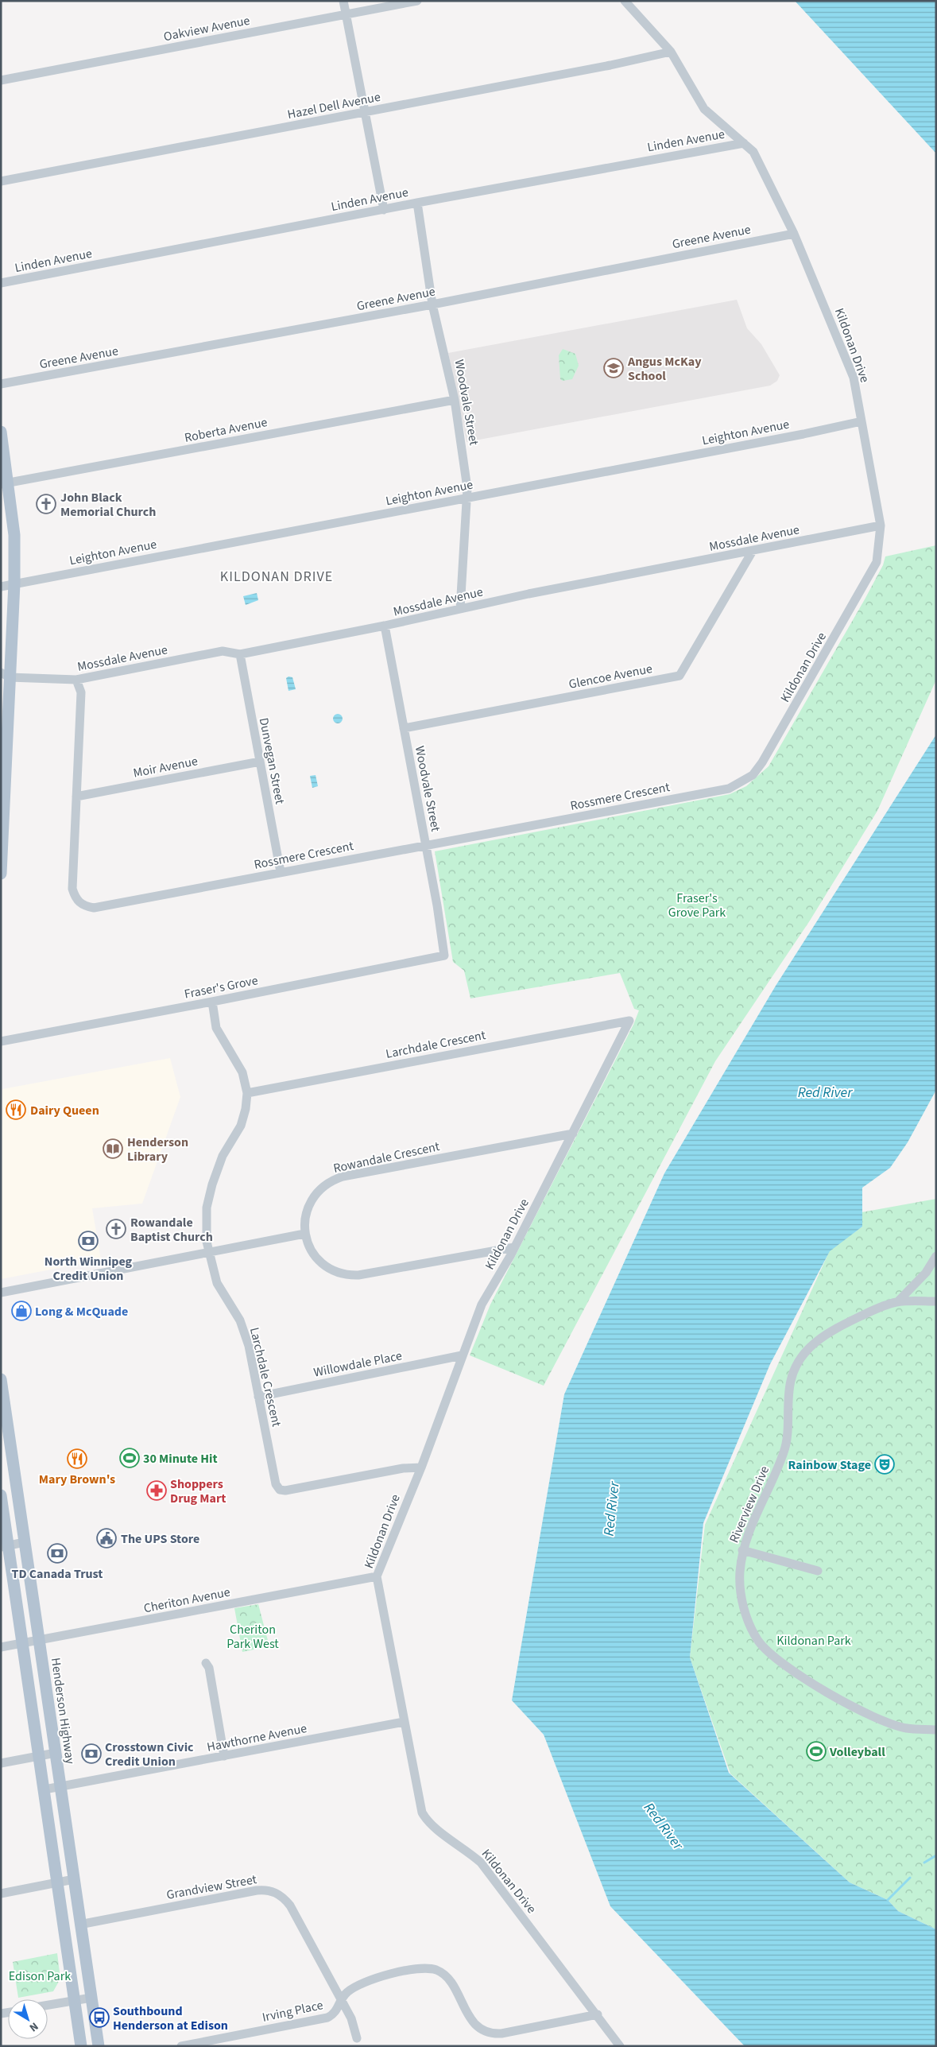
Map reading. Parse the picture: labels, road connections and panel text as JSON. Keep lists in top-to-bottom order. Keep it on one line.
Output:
{"streets":{"main road":["Henderson Highway"],"street":["Oakview Avenue","Hazel Dell Avenue","Linden Avenue","Greene Avenue","Kildonan Drive","Woodvale Street","Roberta Avenue","Leighton Avenue","Mossdale Avenue","Glencoe Avenue","Dunvegan Street","Moir Avenue","Rossmere Crescent","Fraser's Grove","Larchdale Crescent","Rowandale Crescent","Willowdale Place","Riverview Drive","Cheriton Avenue","Hawthorne Avenue","Grandview Street","Irving Place"]},"crossings":[["Hazel Dell Avenue","Kildonan Drive"],["Linden Avenue","Kildonan Drive"],["Linden Avenue","Woodvale Street"],["Greene Avenue","Kildonan Drive"],["Greene Avenue","Woodvale Street"],["Kildonan Drive","Leighton Avenue"],["Kildonan Drive","Mossdale Avenue"],["Kildonan Drive","Rossmere Crescent"],["Kildonan Drive","Larchdale Crescent"],["Kildonan Drive","Rowandale Crescent"],["Kildonan Drive","Willowdale Place"],["Kildonan Drive","Cheriton Avenue"],["Kildonan Drive","Hawthorne Avenue"],["Kildonan Drive","Irving Place"],["Woodvale Street","Roberta Avenue"],["Woodvale Street","Leighton Avenue"],["Woodvale Street","Mossdale Avenue"],["Woodvale Street","Glencoe Avenue"],["Woodvale Street","Rossmere Crescent"],["Woodvale Street","Fraser's Grove"],["Mossdale Avenue","Glencoe Avenue"],["Mossdale Avenue","Dunvegan Street"],["Mossdale Avenue","Rossmere Crescent"],["Dunvegan Street","Moir Avenue"],["Dunvegan Street","Rossmere Crescent"],["Moir Avenue","Rossmere Crescent"],["Fraser's Grove","Larchdale Crescent"],["Larchdale Crescent","Willowdale Place"],["Cheriton Avenue","Henderson Highway"],["Henderson Highway","Hawthorne Avenue"],["Henderson Highway","Grandview Street"],["Grandview Street","Irving Place"]],"districts":["KILDONAN DRIVE"],"water":["Red River"],"parks":["Fraser's Grove Park","Cheriton Park West","Kildonan Park","Edison Park"],"places":{"school or university":["Angus McKay School"],"church":["John Black Memorial Church","Rowandale Baptist Church"],"restaurant":["Dairy Queen","Mary Brown's"],"library":["Henderson Library"],"bank":["North Winnipeg Credit Union","TD Canada Trust","Crosstown Civic Credit Union"],"shop":["Long & McQuade"],"sports":["30 Minute Hit","Volleyball"],"theatre":["Rainbow Stage"],"pharmacy":["Shoppers Drug Mart"],"public building":["The UPS Store"],"bus stop":["Southbound Henderson at Edison"]},"north":"bottom right"}
